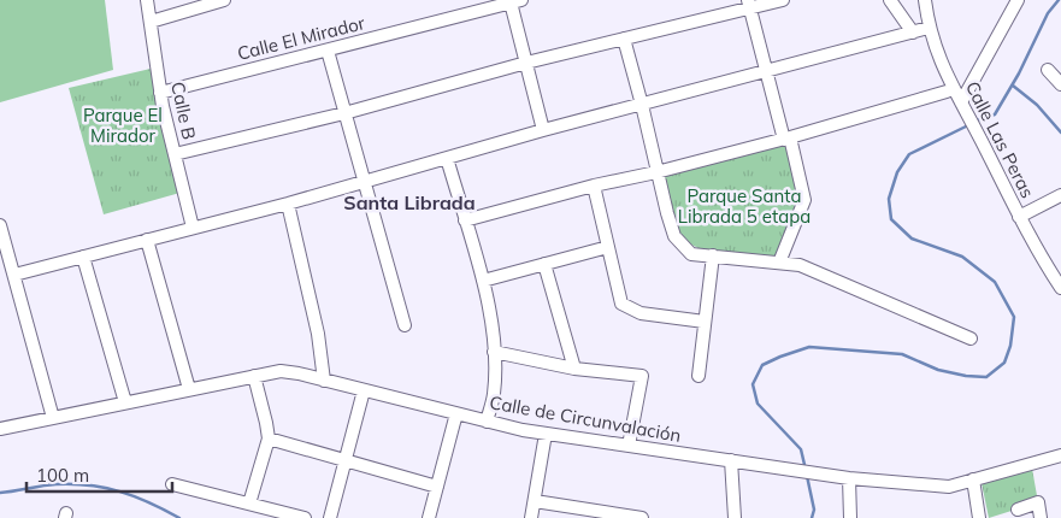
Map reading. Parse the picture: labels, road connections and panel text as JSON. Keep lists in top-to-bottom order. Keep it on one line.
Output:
{"streets":{"street":["Calle El Mirador","Calle B","Calle Las Peras","Calle de Circunvalación"]},"crossings":[["Calle El Mirador","Calle B"]],"districts":["Santa Librada"],"parks":["Parque El Mirador","Parque Santa Librada 5 etapa"],"scale_bar":"100 m"}
